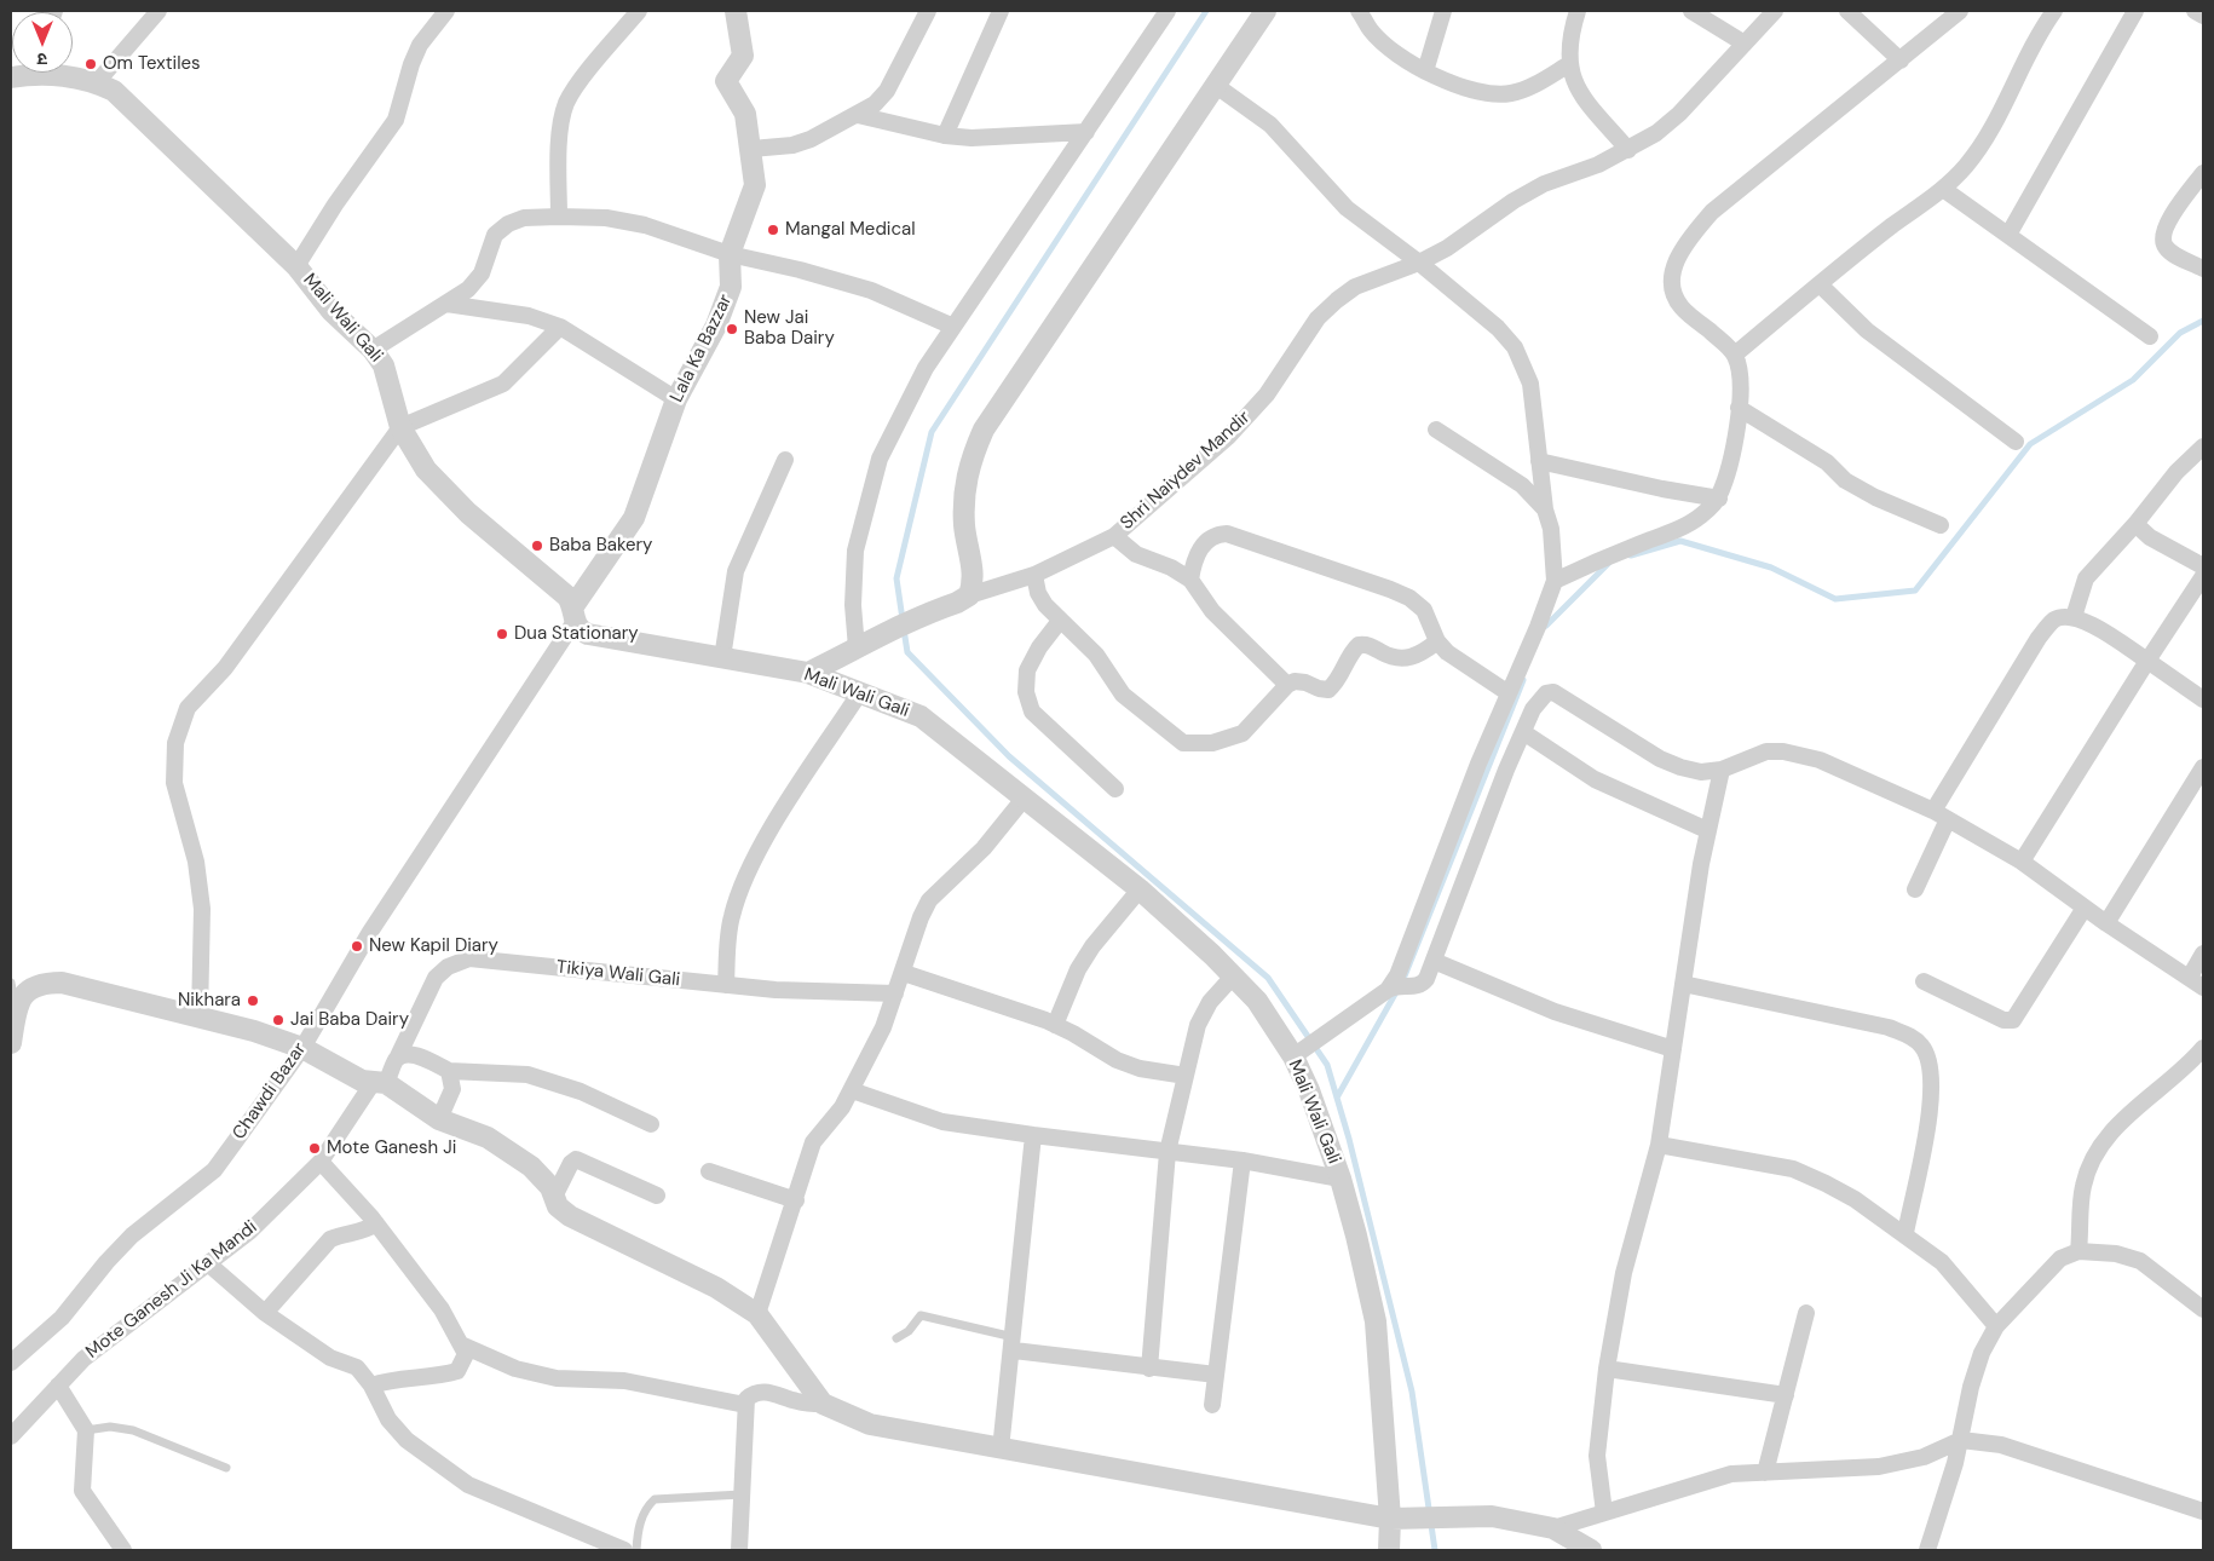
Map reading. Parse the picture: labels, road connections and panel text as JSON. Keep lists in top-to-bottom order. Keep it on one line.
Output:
{"streets":{"street":["Mali Wali Gali","Lala Ka Bazzar","Shri Naiydev Mandir","Tikiya Wali Gali","Chawdi Bazar","Mote Ganesh Ji Ka Mandi"]},"crossings":[["Mali Wali Gali","Lala Ka Bazzar"],["Mali Wali Gali","Chawdi Bazar"],["Lala Ka Bazzar","Chawdi Bazar"],["Tikiya Wali Gali","Mote Ganesh Ji Ka Mandi"]],"places":["Om Textiles","Mangal Medical","New Jai Baba Dairy","Baba Bakery","Dua Stationary","New Kapil Diary","Nikhara","Jai Baba Dairy","Mote Ganesh Ji"],"north":"bottom"}
